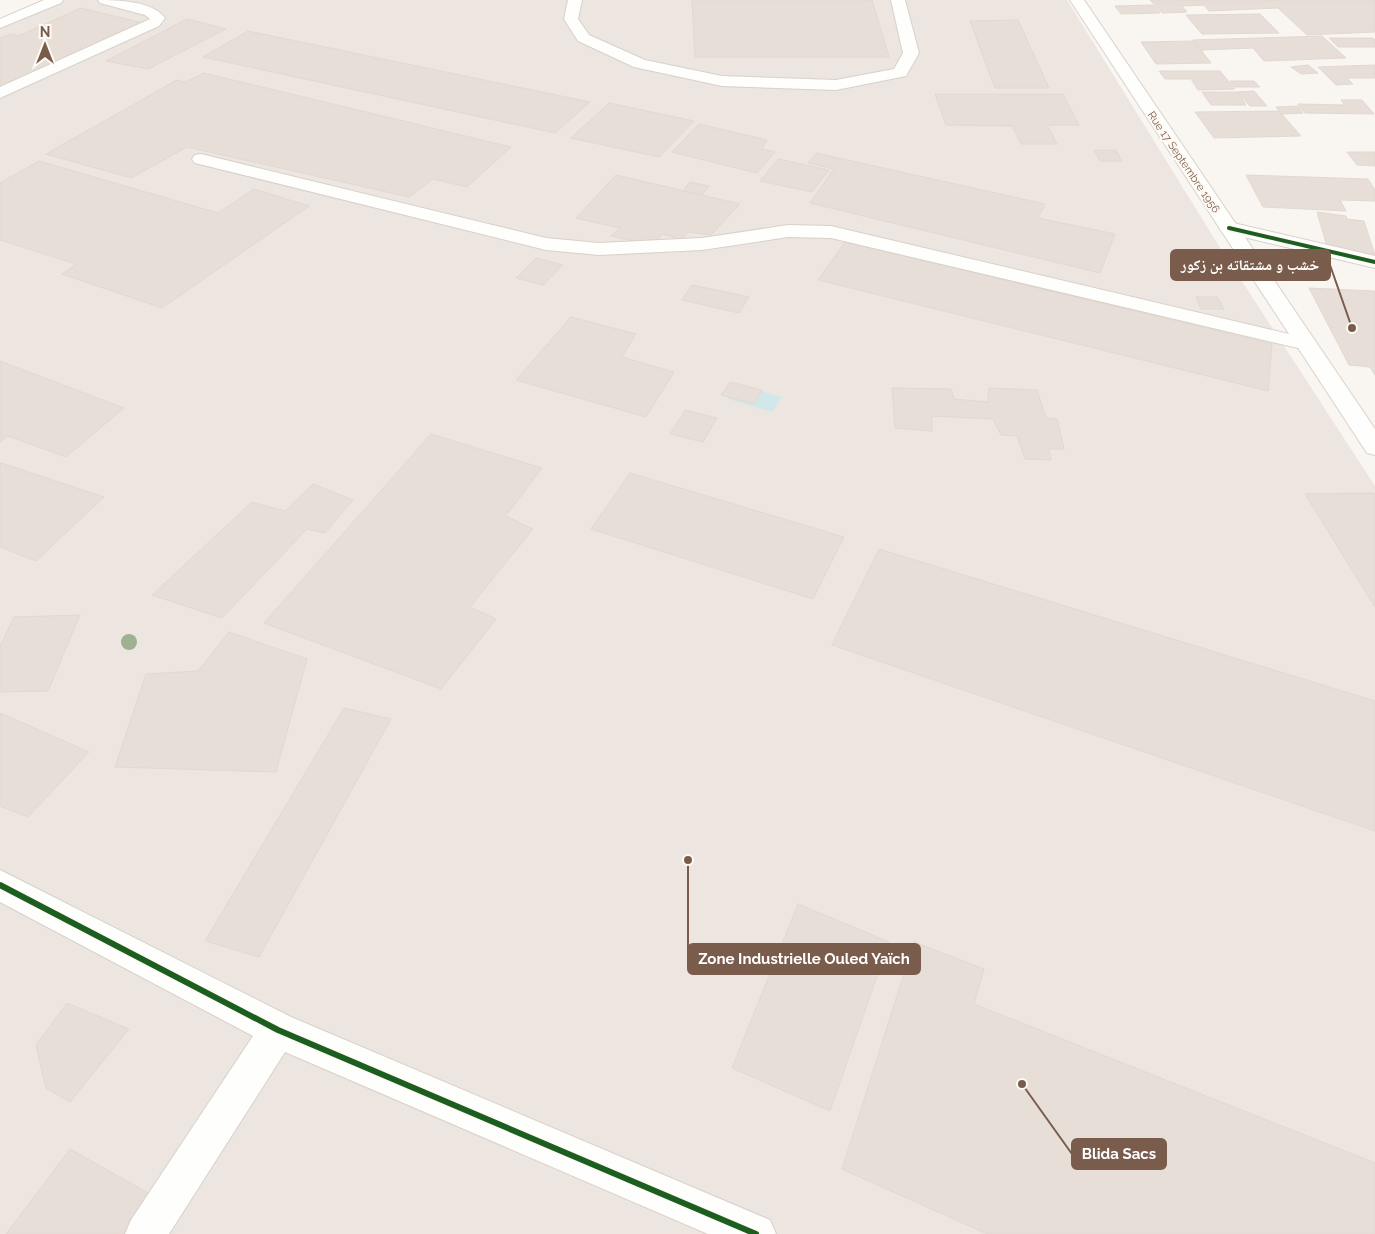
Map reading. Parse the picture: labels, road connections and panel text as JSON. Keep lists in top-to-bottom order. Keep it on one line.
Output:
{"streets":{"main road":["Rue 17 Septembre 1956"]},"places":["خشب و مشتقاته بن زكور","Zone Industrielle Ouled Yaïch","Blida Sacs"],"north":"top"}
